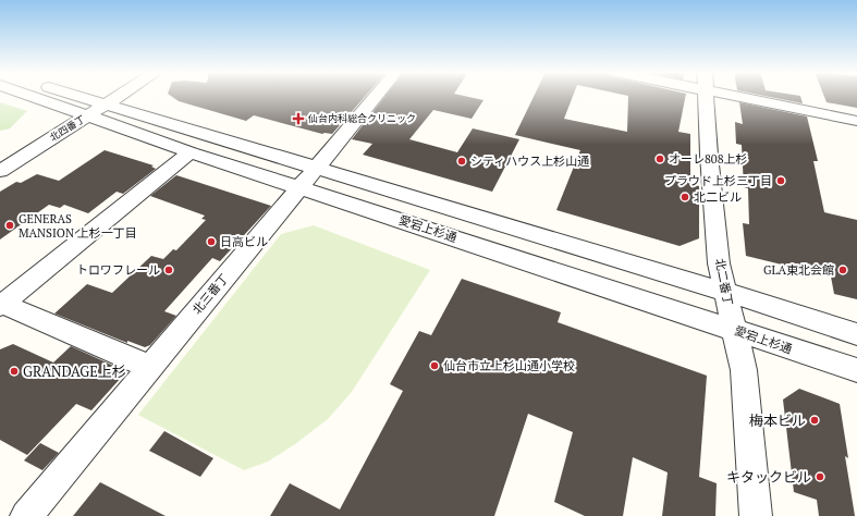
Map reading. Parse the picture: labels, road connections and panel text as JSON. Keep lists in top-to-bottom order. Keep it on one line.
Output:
{"streets":{"street":["北四番丁","愛宕上杉通","北二番丁","北三番丁"]},"crossings":[["北四番丁","愛宕上杉通"],["愛宕上杉通","北二番丁"],["愛宕上杉通","北三番丁"]],"places":{"health":["仙台内科総合クリニック"],"other":["オーレ808上杉","シティハウス上杉山通","プラウド上杉三丁目","北二ビル","GENERAS MANSION 上杉一丁目","日高ビル","トロワフレール","GLA東北会館","仙台市立上杉山通小学校","GRANDAGE上杉","梅本ビル","キタックビル"]}}
